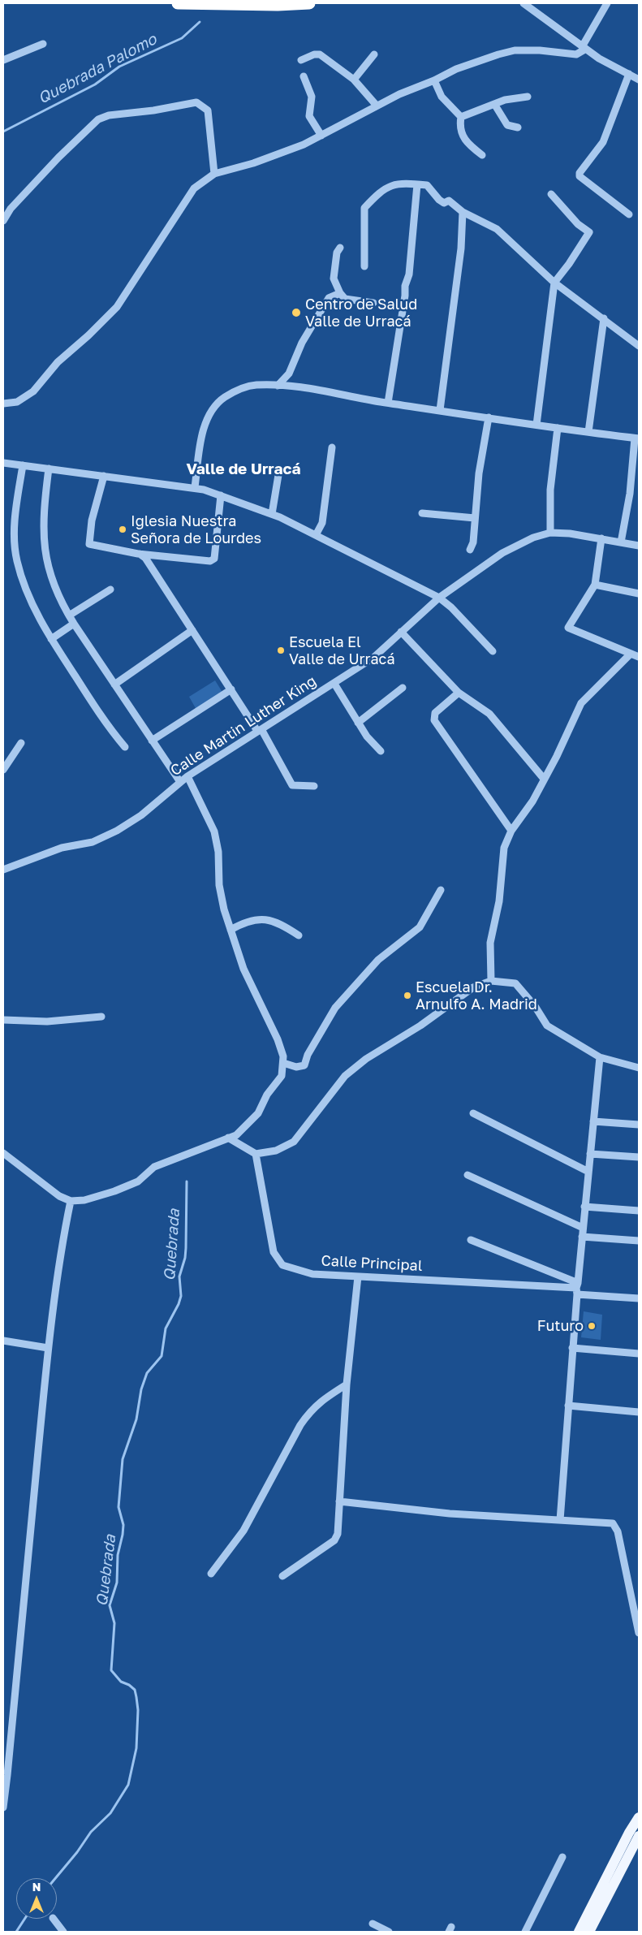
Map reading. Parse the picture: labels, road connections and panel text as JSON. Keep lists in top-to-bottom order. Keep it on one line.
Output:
{"streets":{"street":["Calle Martin Luther King","Calle Principal"]},"districts":["Valle de Urracá"],"water":["Quebrada Palomo","Quebrada"],"places":["Centro de Salud Valle de Urracá","Iglesia Nuestra Señora de Lourdes","Escuela El Valle de Urracá","Escuela Dr. Arnulfo A. Madrid","Futuro"],"north":"top"}
